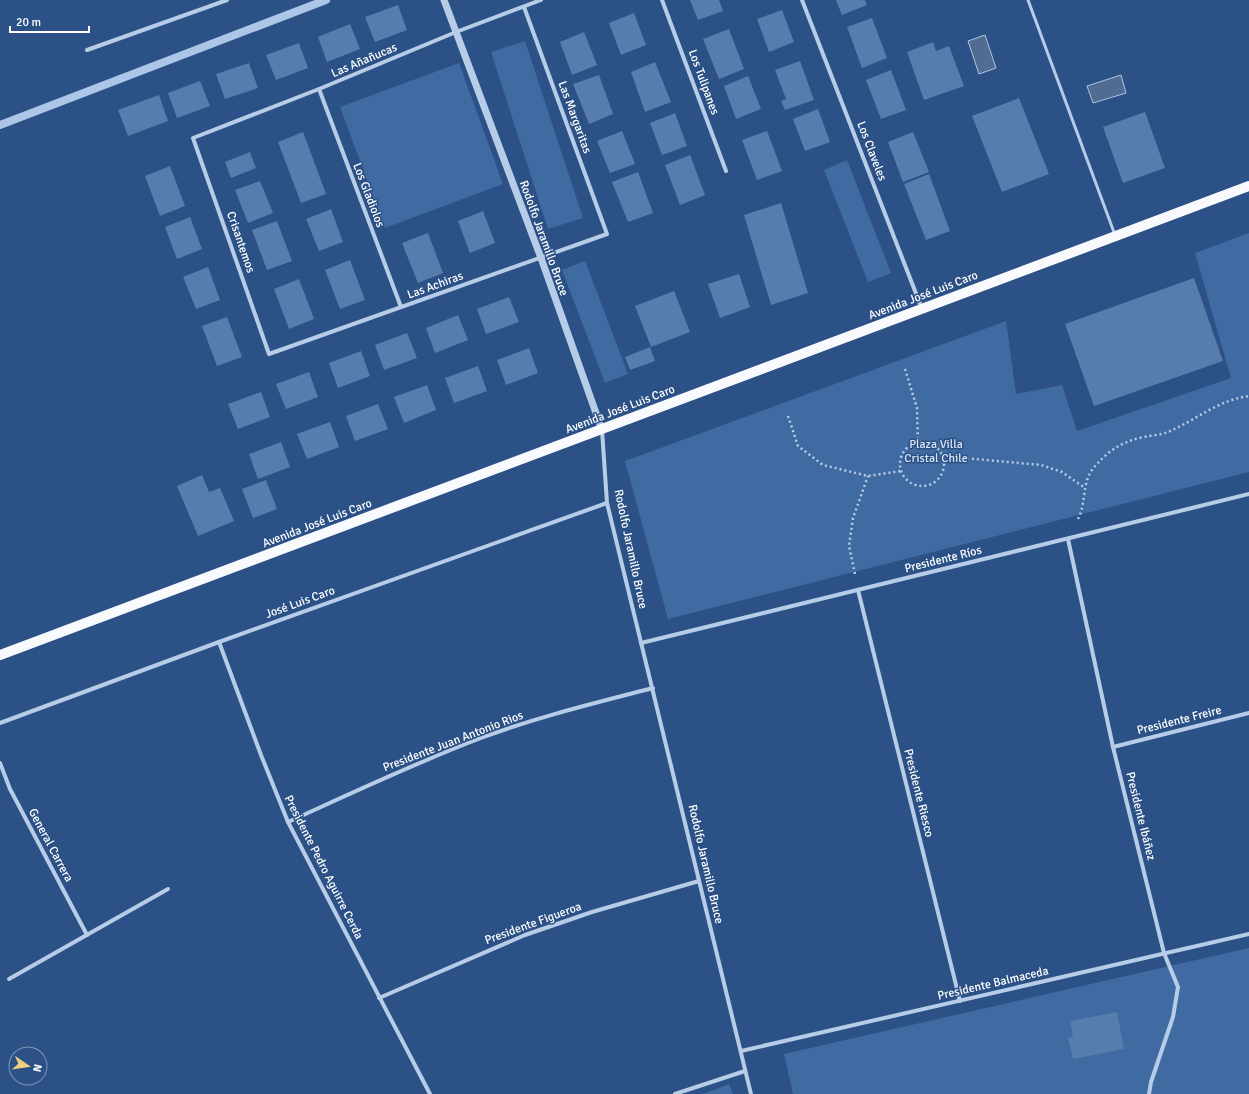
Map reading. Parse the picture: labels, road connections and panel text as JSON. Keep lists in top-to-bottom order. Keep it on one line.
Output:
{"streets":{"main road":["Avenida José Luis Caro"],"street":["Las Añañucas","Los Tulipanes","Las Margaritas","Los Claveles","Los Gladiolos","Rodolfo Jaramillo Bruce","Crisantemos","Las Achiras","Presidente Ríos","José Luis Caro","Presidente Freire","Presidente Juan Antonio Rios","Presidente Riesco","Presidente Ibáñez","General Carrera","Presidente Pedro Aguirre Cerda","Presidente Figueroa","Presidente Balmaceda"]},"crossings":[["Las Añañucas","Las Margaritas"],["Las Añañucas","Los Gladiolos"],["Las Añañucas","Rodolfo Jaramillo Bruce"],["Las Añañucas","Crisantemos"],["Las Margaritas","Las Achiras"],["Los Claveles","Avenida José Luis Caro"],["Los Gladiolos","Las Achiras"],["Rodolfo Jaramillo Bruce","Las Achiras"],["Rodolfo Jaramillo Bruce","Avenida José Luis Caro"],["Rodolfo Jaramillo Bruce","Presidente Ríos"],["Rodolfo Jaramillo Bruce","José Luis Caro"],["Rodolfo Jaramillo Bruce","Presidente Juan Antonio Rios"],["Rodolfo Jaramillo Bruce","Presidente Figueroa"],["Rodolfo Jaramillo Bruce","Presidente Balmaceda"],["Crisantemos","Las Achiras"],["Presidente Ríos","Presidente Riesco"],["Presidente Ríos","Presidente Ibáñez"],["José Luis Caro","Presidente Pedro Aguirre Cerda"],["Presidente Freire","Presidente Ibáñez"],["Presidente Juan Antonio Rios","Presidente Pedro Aguirre Cerda"],["Presidente Riesco","Presidente Balmaceda"],["Presidente Ibáñez","Presidente Balmaceda"],["Presidente Pedro Aguirre Cerda","Presidente Figueroa"]],"parks":["Plaza Villa Cristal Chile"],"scale_bar":"20 m","north":"right"}
